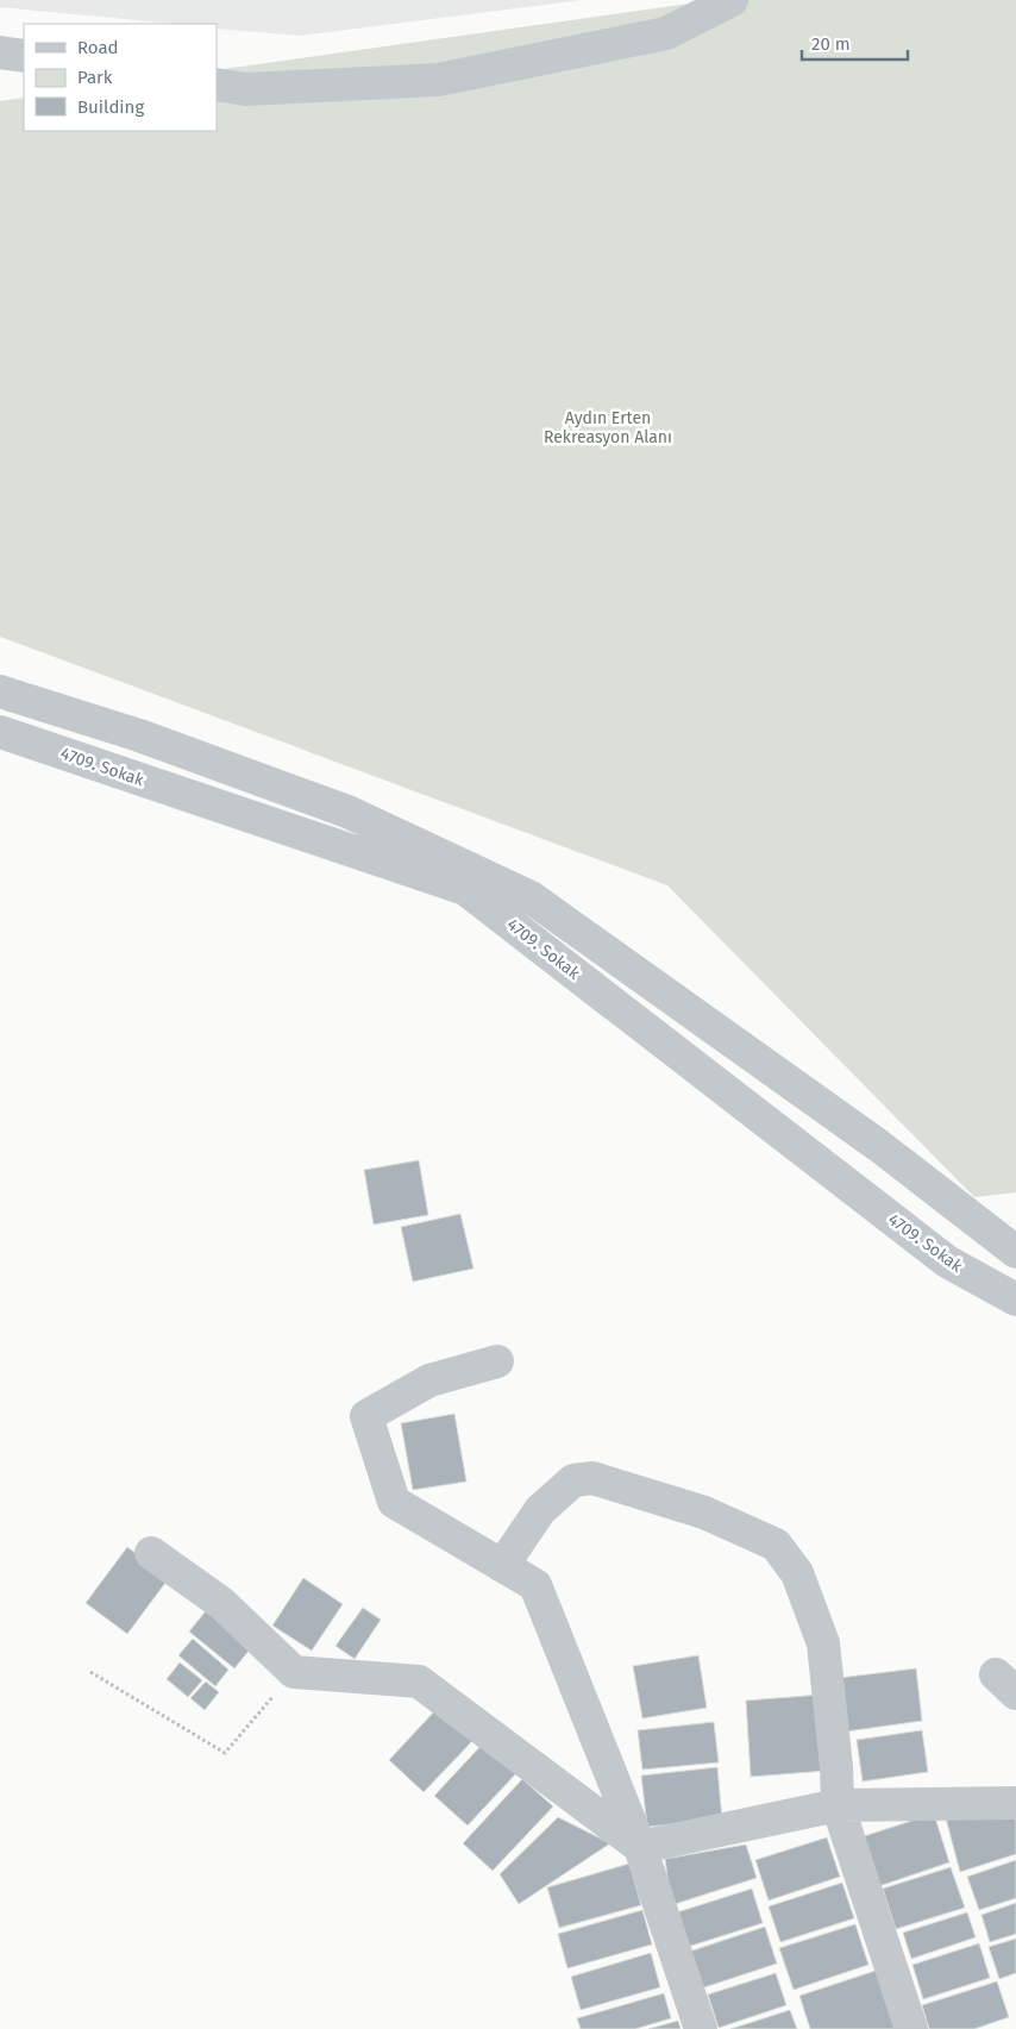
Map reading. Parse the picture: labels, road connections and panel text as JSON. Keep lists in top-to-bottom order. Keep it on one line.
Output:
{"streets":{"street":["4709. Sokak"]},"parks":["Aydın Erten Rekreasyon Alanı"],"legend":["Road","Park","Building"],"scale_bar":"20 m"}
